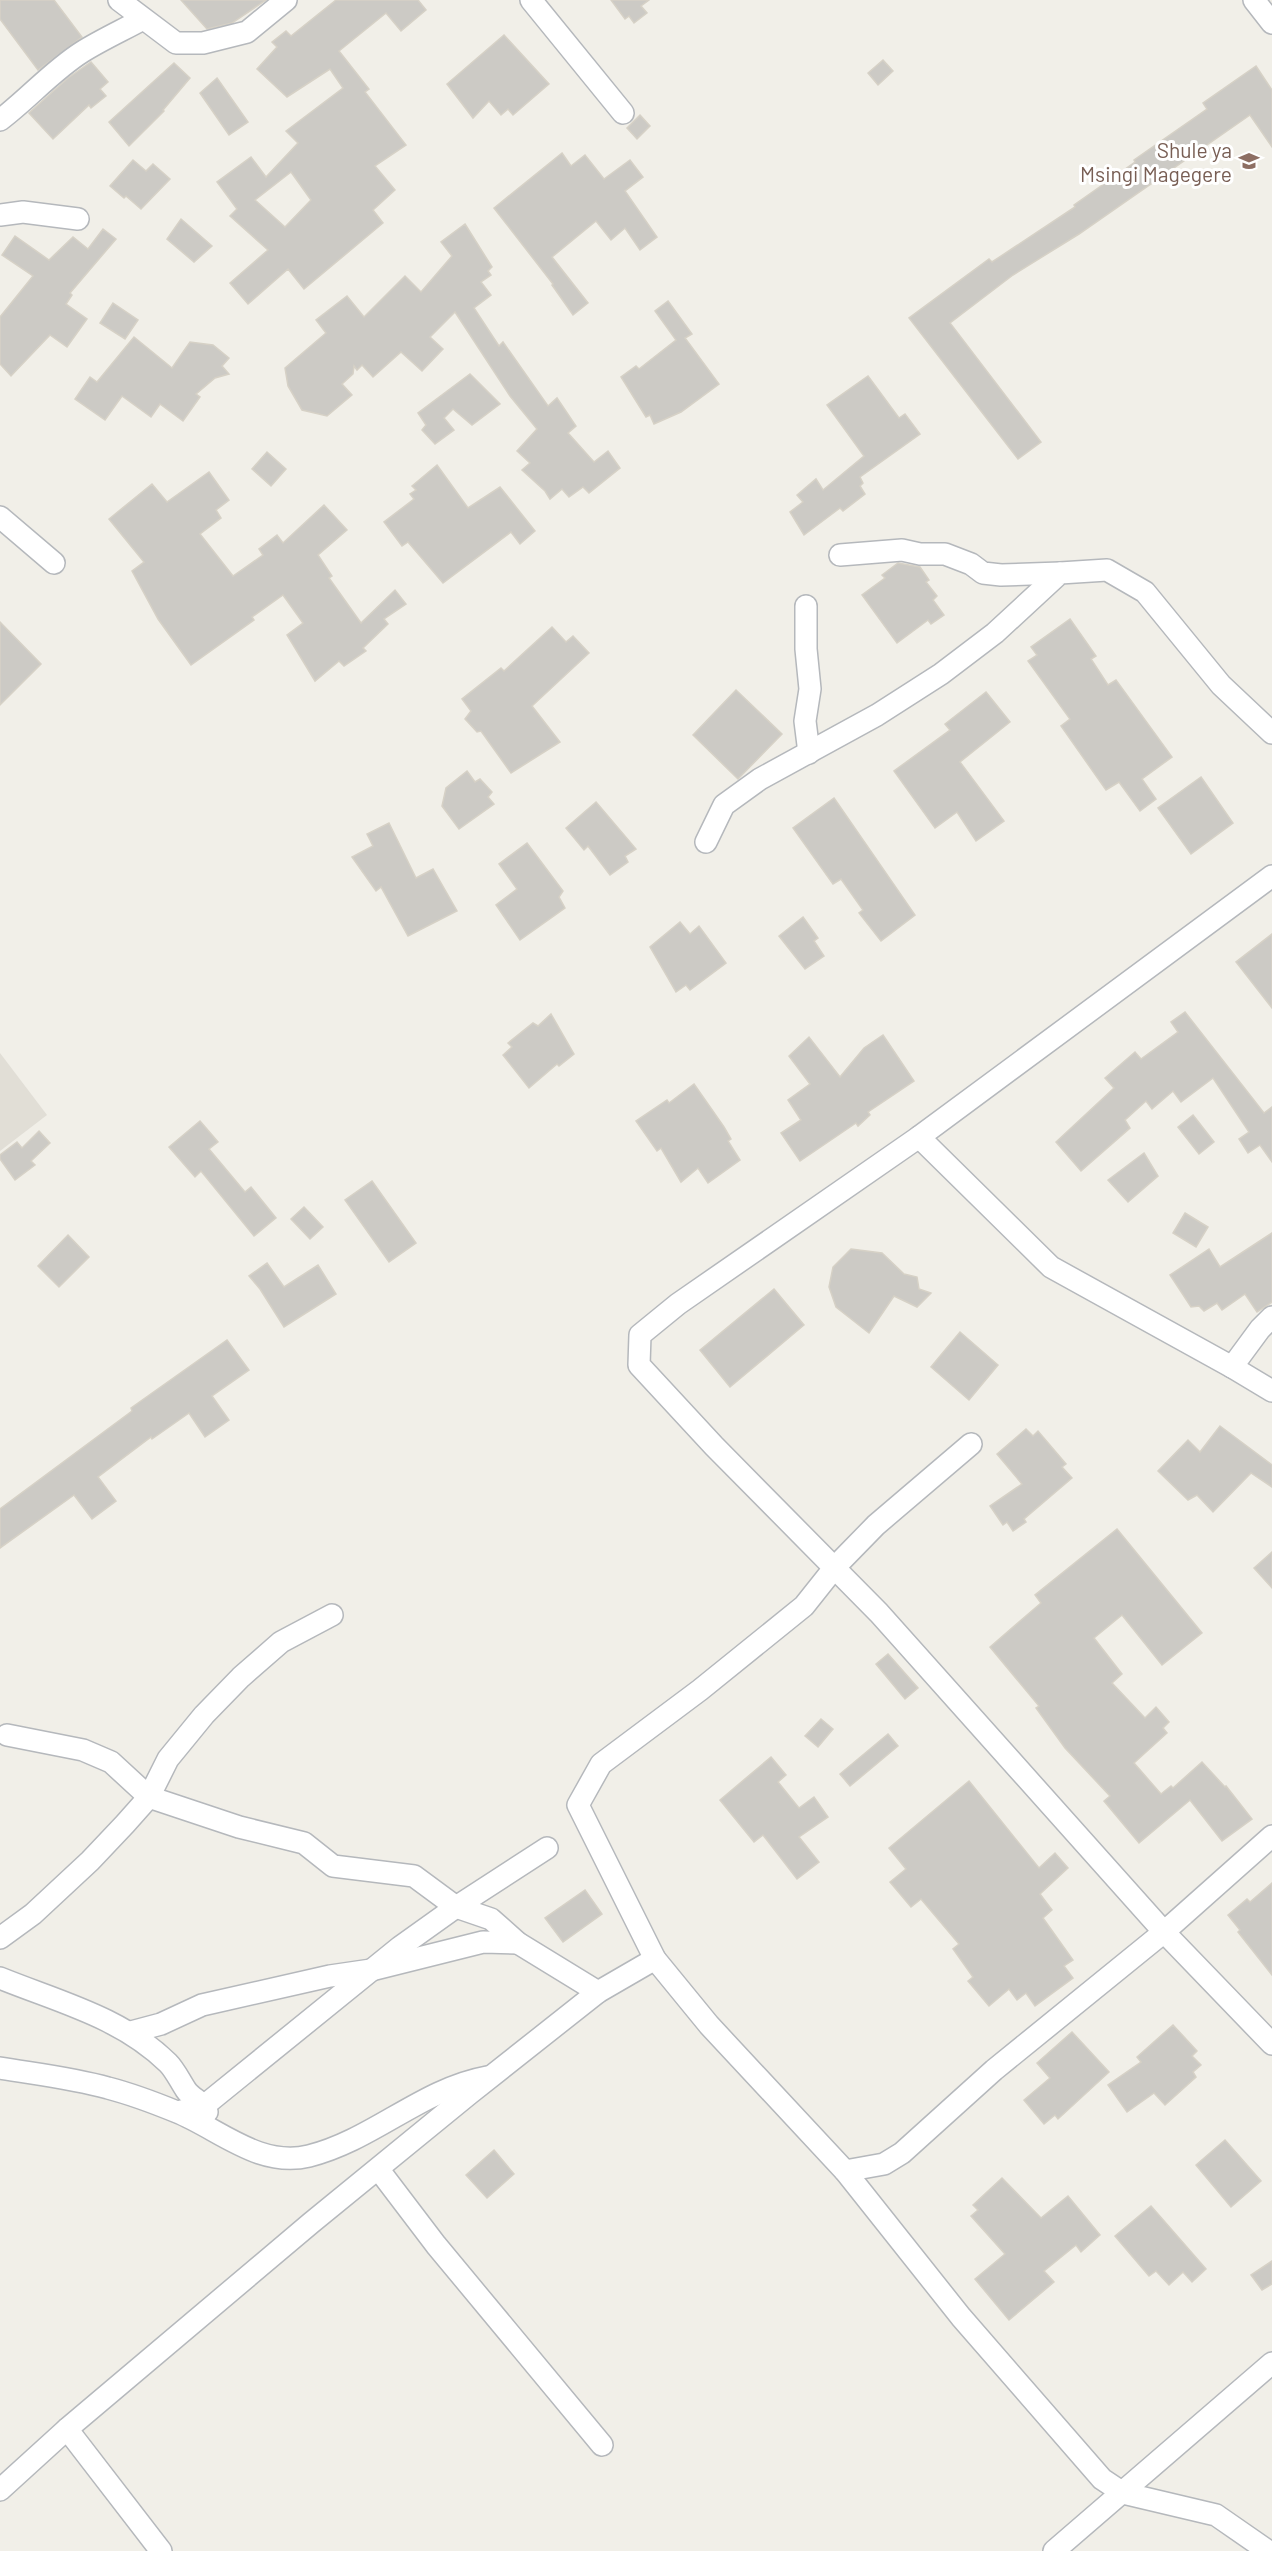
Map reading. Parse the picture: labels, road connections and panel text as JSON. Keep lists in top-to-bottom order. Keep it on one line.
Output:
{"places":{"school or university":["Shule ya Msingi Magegere"]}}
